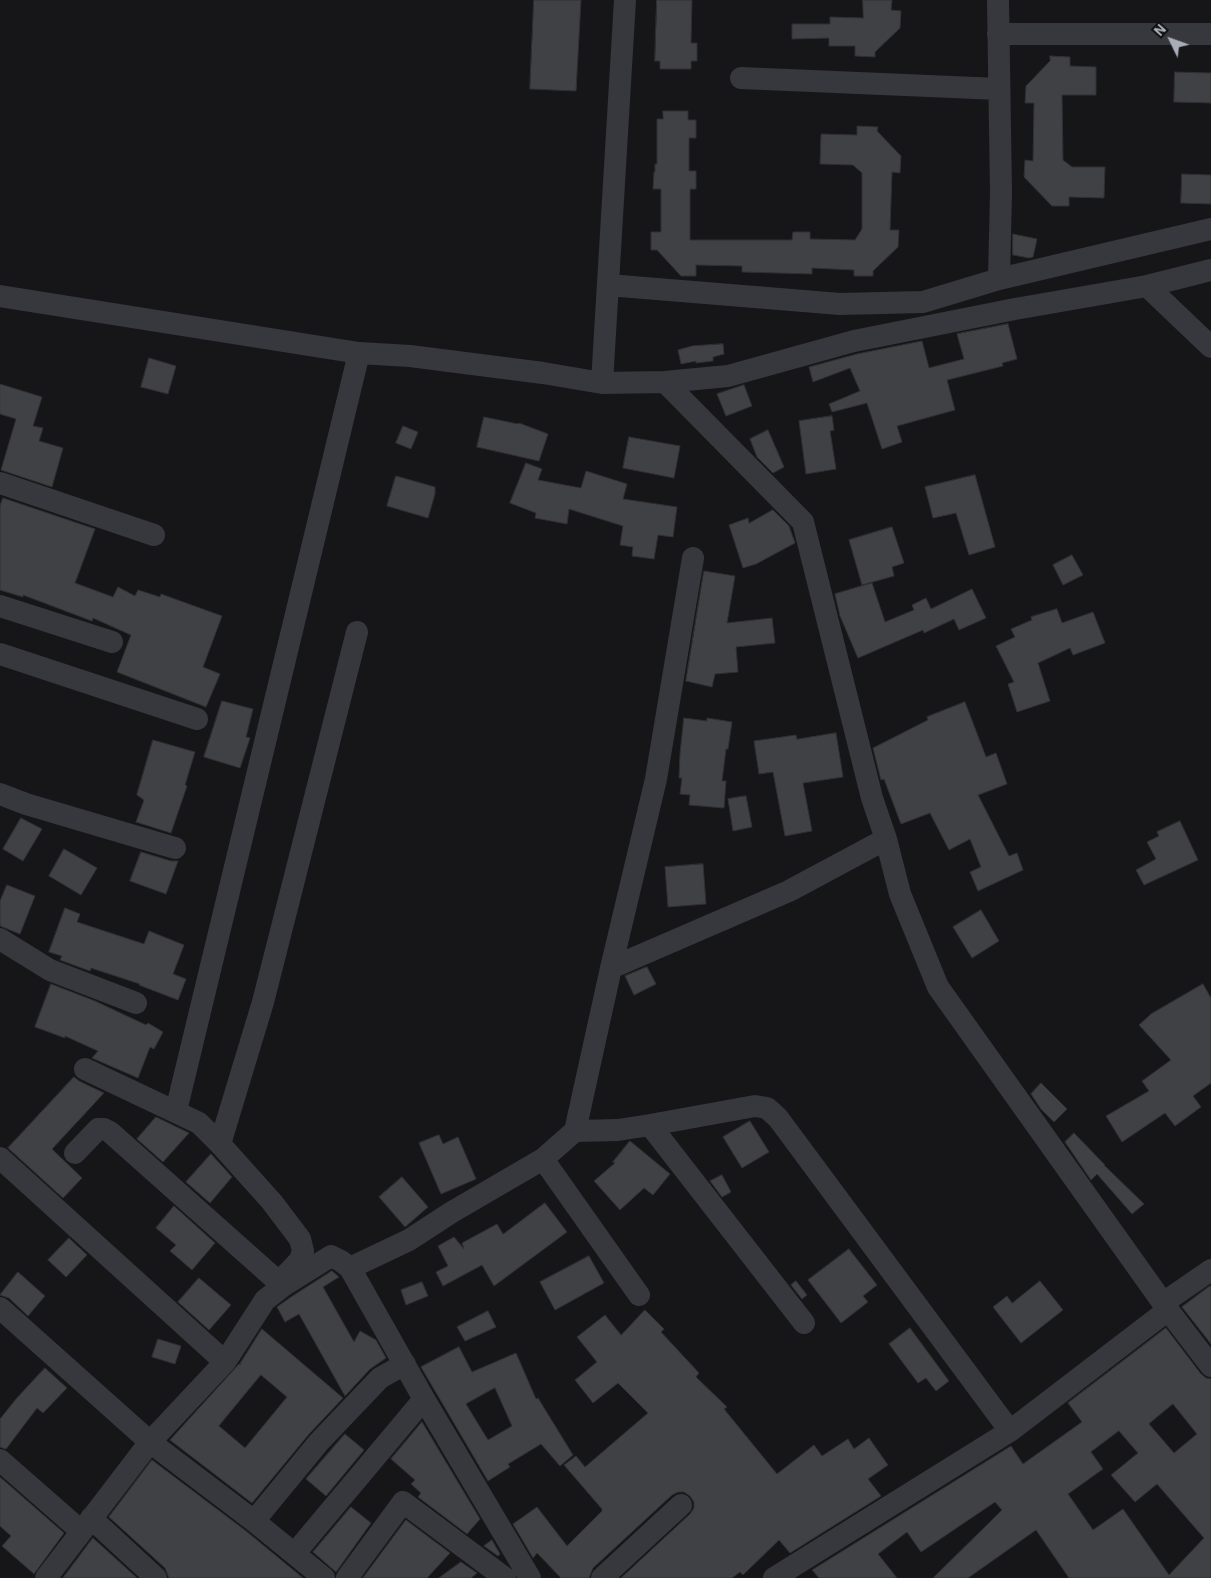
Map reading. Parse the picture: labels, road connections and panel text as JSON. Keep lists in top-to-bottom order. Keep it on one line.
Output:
{"north":"top left"}
